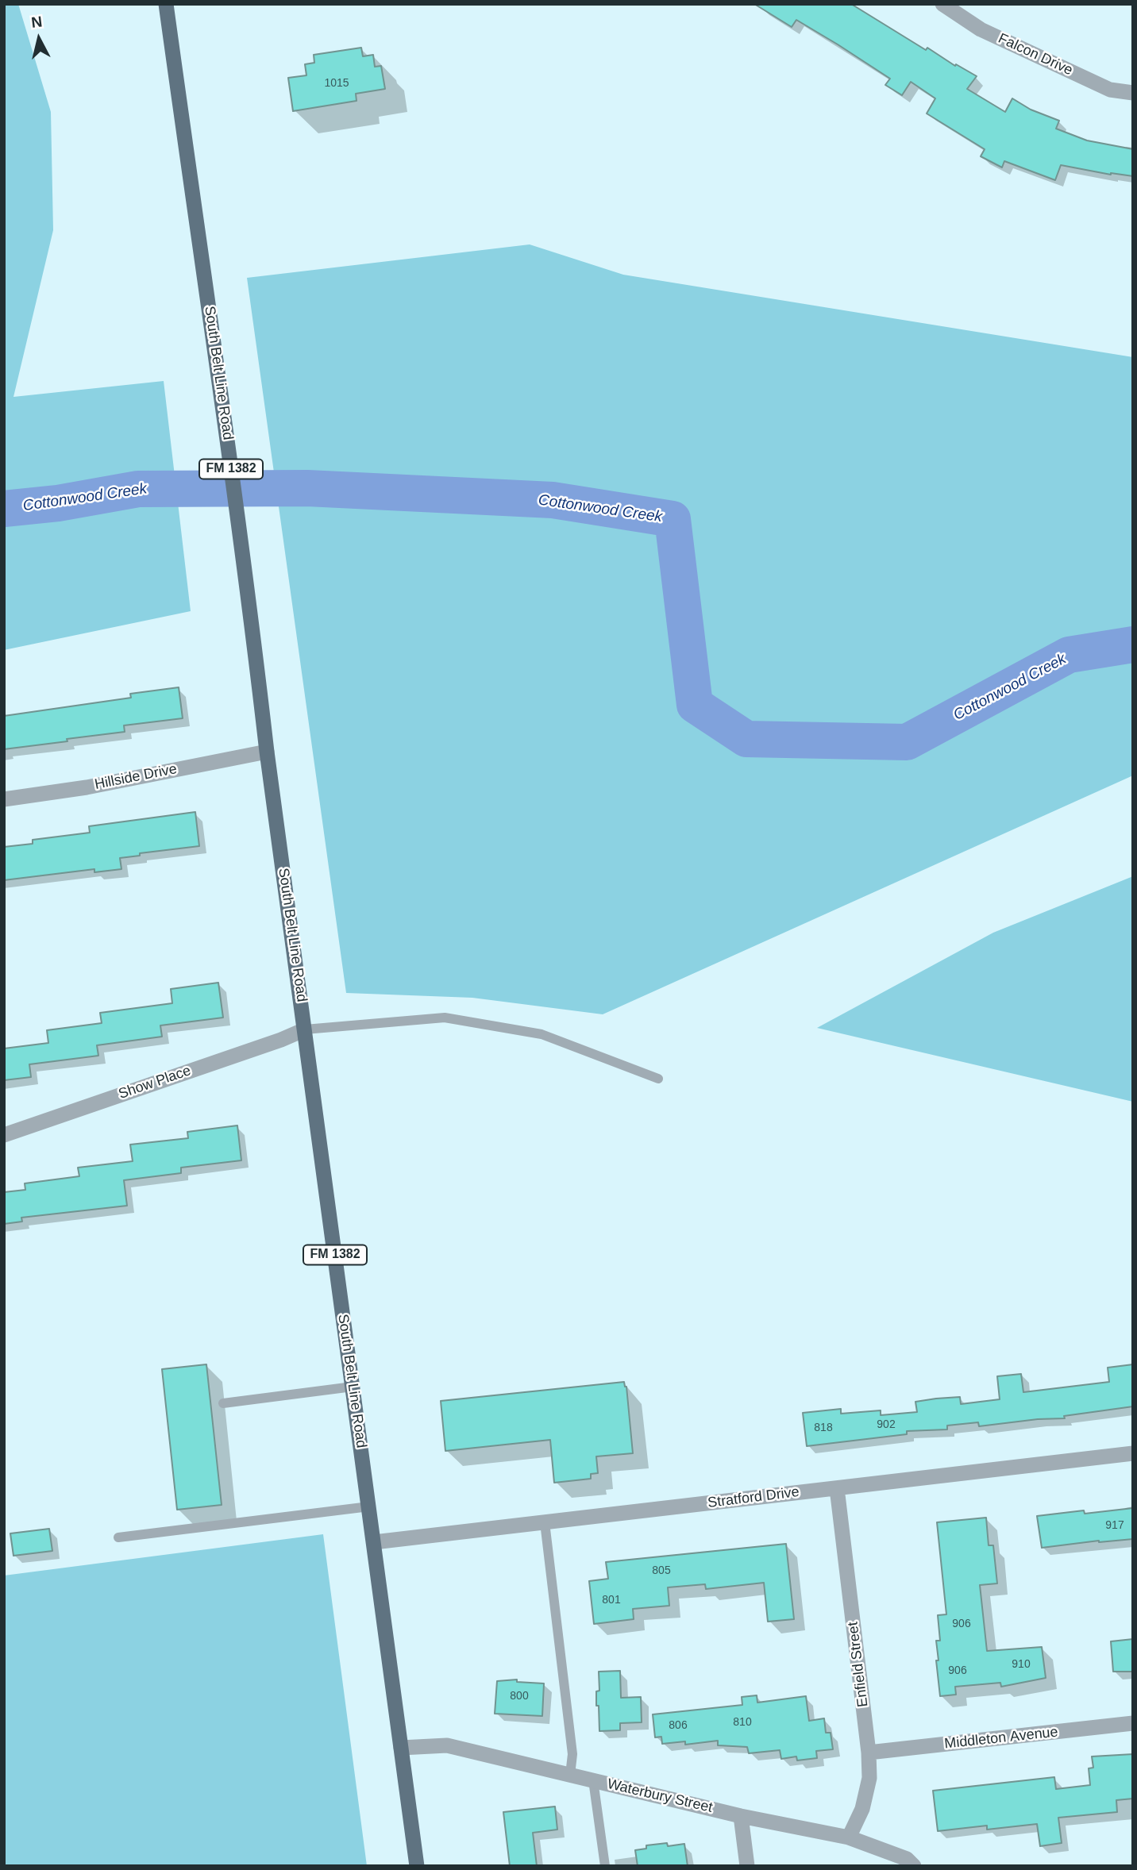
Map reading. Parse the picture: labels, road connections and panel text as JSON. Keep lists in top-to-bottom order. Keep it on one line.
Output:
{"streets":{"main road":["South Belt Line Road","FM 1382"],"street":["Falcon Drive","Hillside Drive","Show Place","Stratford Drive","Enfield Street","Middleton Avenue","Waterbury Street"]},"crossings":[["South Belt Line Road","Hillside Drive"],["South Belt Line Road","Show Place"],["South Belt Line Road","Stratford Drive"],["South Belt Line Road","Waterbury Street"],["Stratford Drive","Enfield Street"],["Enfield Street","Middleton Avenue"],["Enfield Street","Waterbury Street"]],"water":["Cottonwood Creek"],"house_numbers":["1015","902","818","917","805","801","906","910","906","800","810","806"],"north":"top"}
